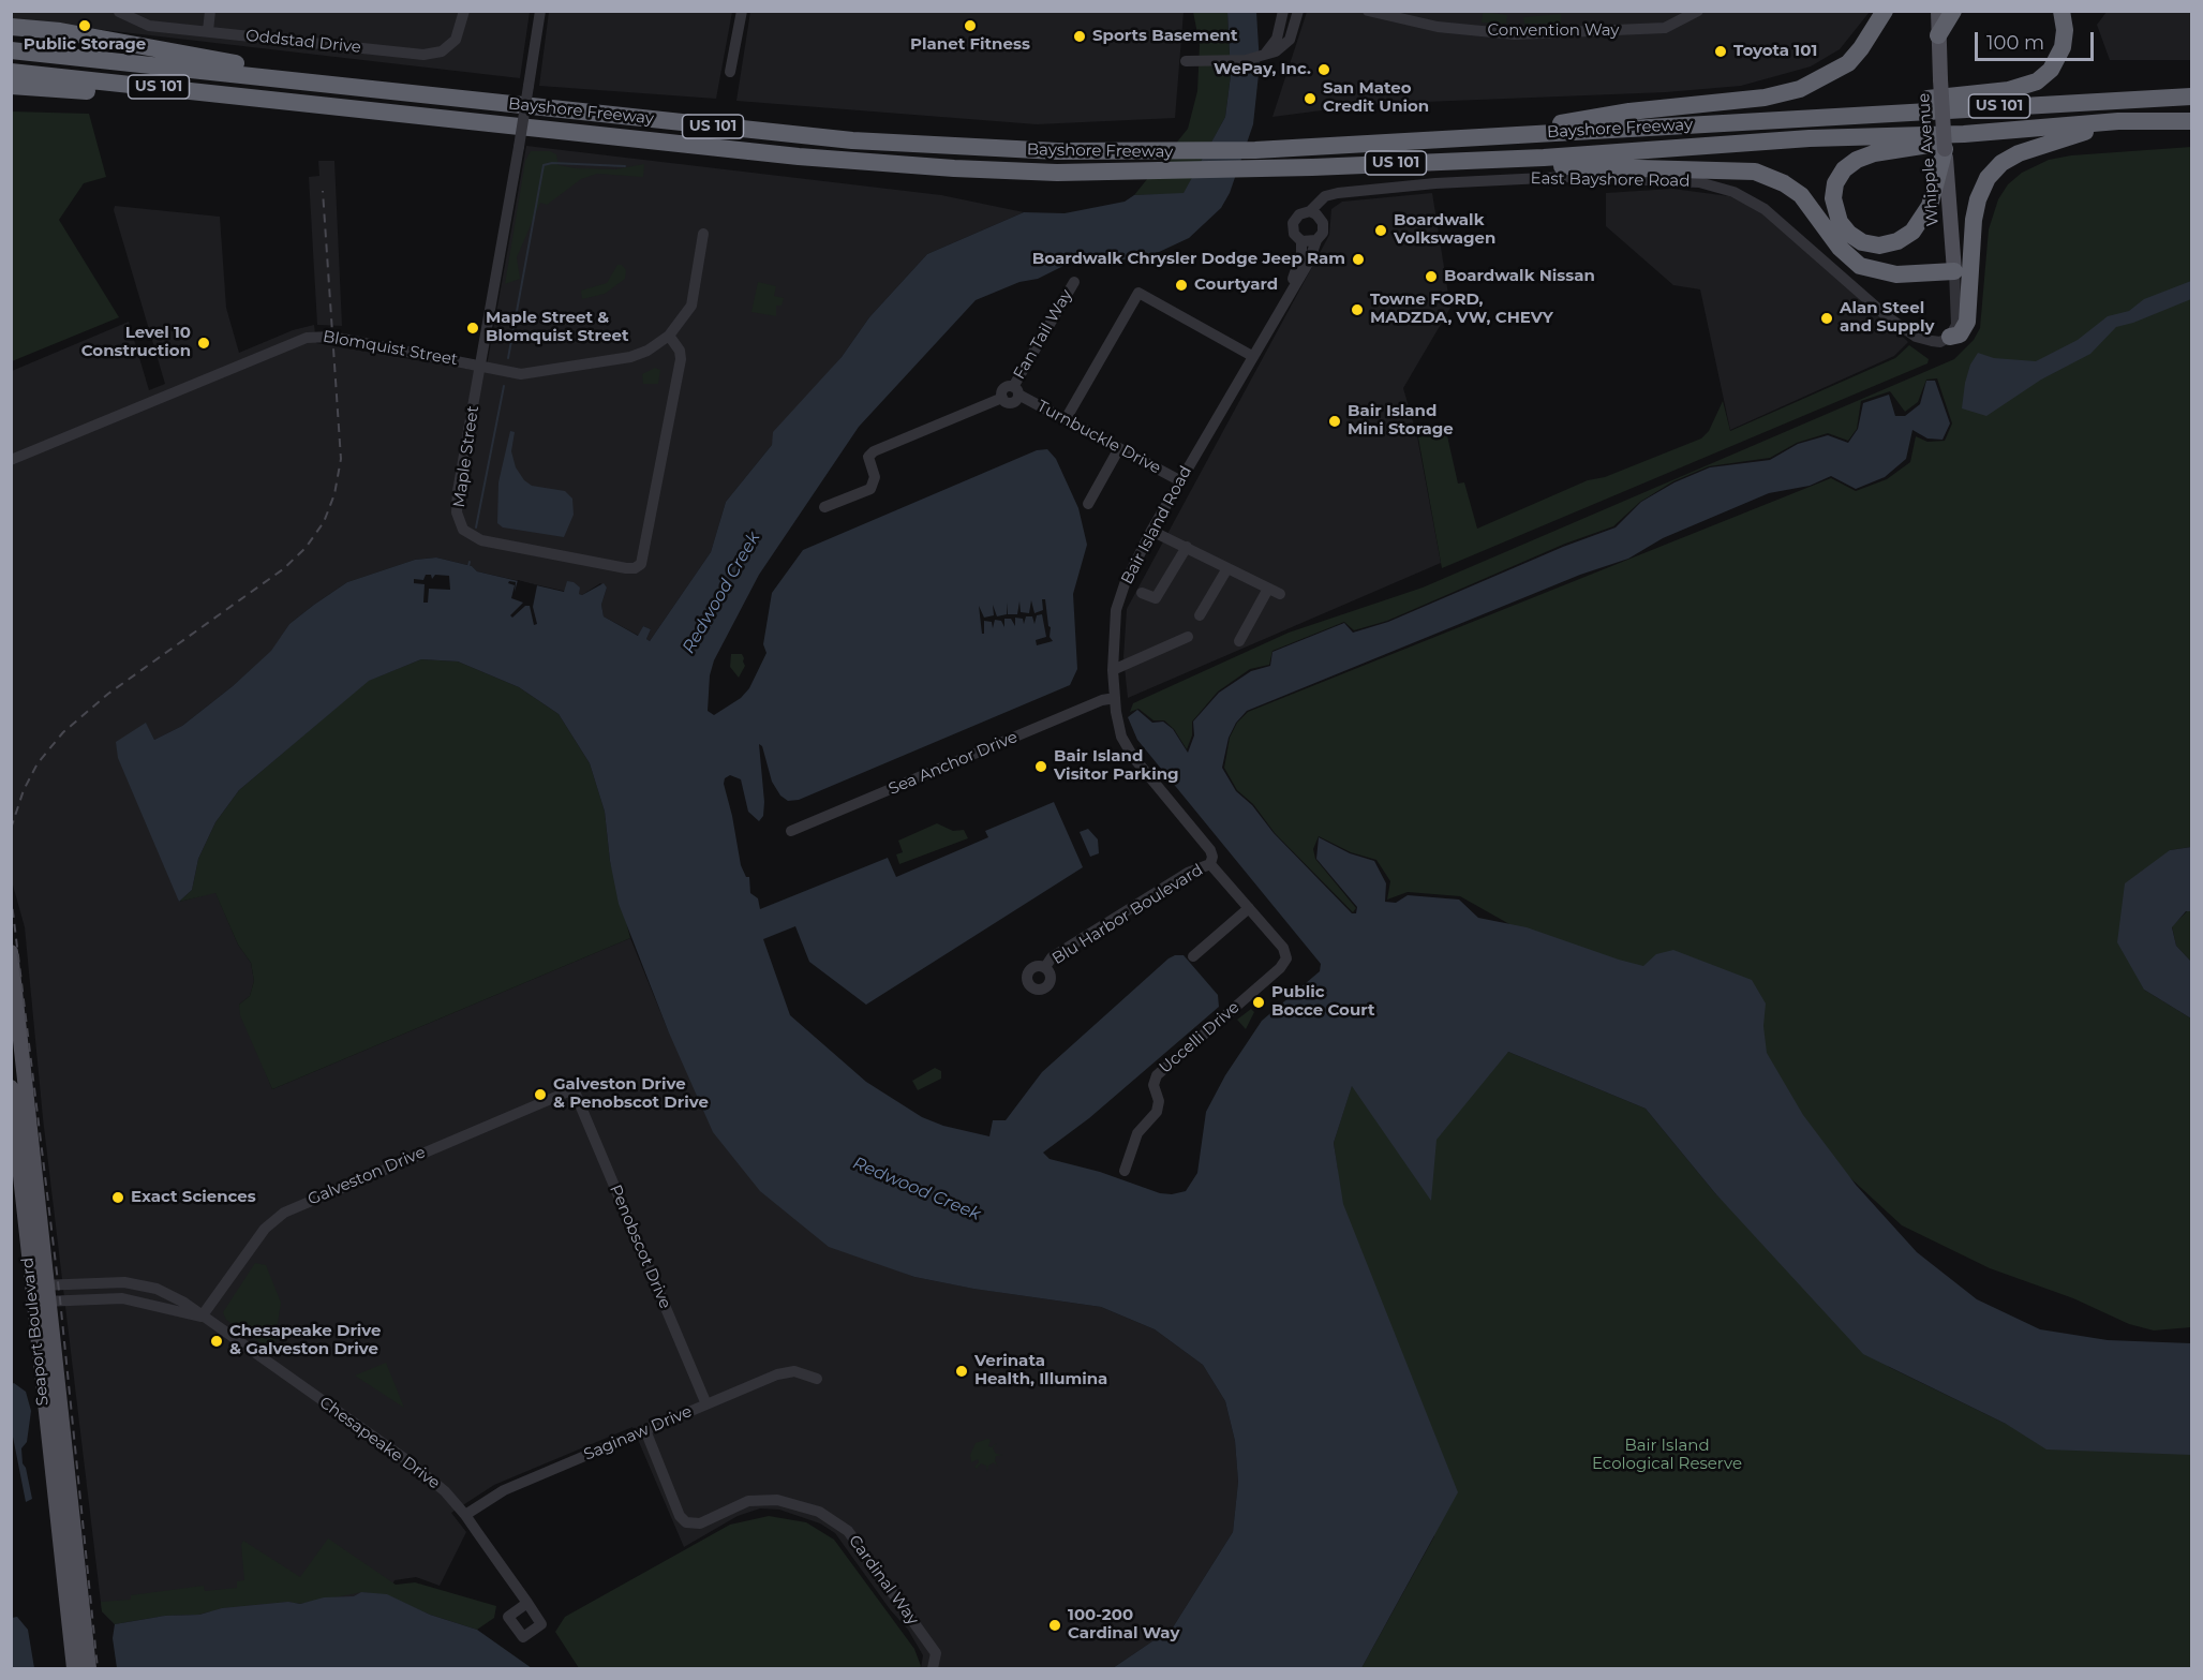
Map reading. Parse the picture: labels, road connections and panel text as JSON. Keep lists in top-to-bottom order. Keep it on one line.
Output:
{"streets":{"highway":["US 101","Bayshore Freeway"],"main road":["Whipple Avenue","Seaport Boulevard"],"street":["Convention Way","Oddstad Drive","East Bayshore Road","Fan Tail Way","Blomquist Street","Turnbuckle Drive","Maple Street","Bair Island Road","Sea Anchor Drive","Blu Harbor Boulevard","Uccelli Drive","Galveston Drive","Penobscot Drive","Saginaw Drive","Chesapeake Drive","Cardinal Way"]},"crossings":[["Whipple Avenue","East Bayshore Road"],["East Bayshore Road","Bair Island Road"],["Fan Tail Way","Turnbuckle Drive"],["Blomquist Street","Maple Street"],["Turnbuckle Drive","Bair Island Road"],["Bair Island Road","Sea Anchor Drive"],["Bair Island Road","Blu Harbor Boulevard"],["Bair Island Road","Uccelli Drive"],["Blu Harbor Boulevard","Uccelli Drive"],["Galveston Drive","Penobscot Drive"],["Galveston Drive","Chesapeake Drive"],["Penobscot Drive","Saginaw Drive"],["Seaport Boulevard","Chesapeake Drive"],["Saginaw Drive","Chesapeake Drive"],["Saginaw Drive","Cardinal Way"]],"water":["Redwood Creek"],"parks":["Bair Island Ecological Reserve"],"places":["Public Storage","Planet Fitness","Sports Basement","Toyota 101","WePay, Inc.","San Mateo Credit Union","Boardwalk Volkswagen","Boardwalk Chrysler Dodge Jeep Ram","Boardwalk Nissan","Courtyard","Towne FORD, MADZDA, VW, CHEVY","Alan Steel and Supply","Maple Street & Blomquist Street","Level 10 Construction","Bair Island Mini Storage","Bair Island Visitor Parking","Public Bocce Court","Galveston Drive & Penobscot Drive","Exact Sciences","Chesapeake Drive & Galveston Drive","Verinata Health, Illumina","100-200 Cardinal Way"],"scale_bar":"100 m"}
